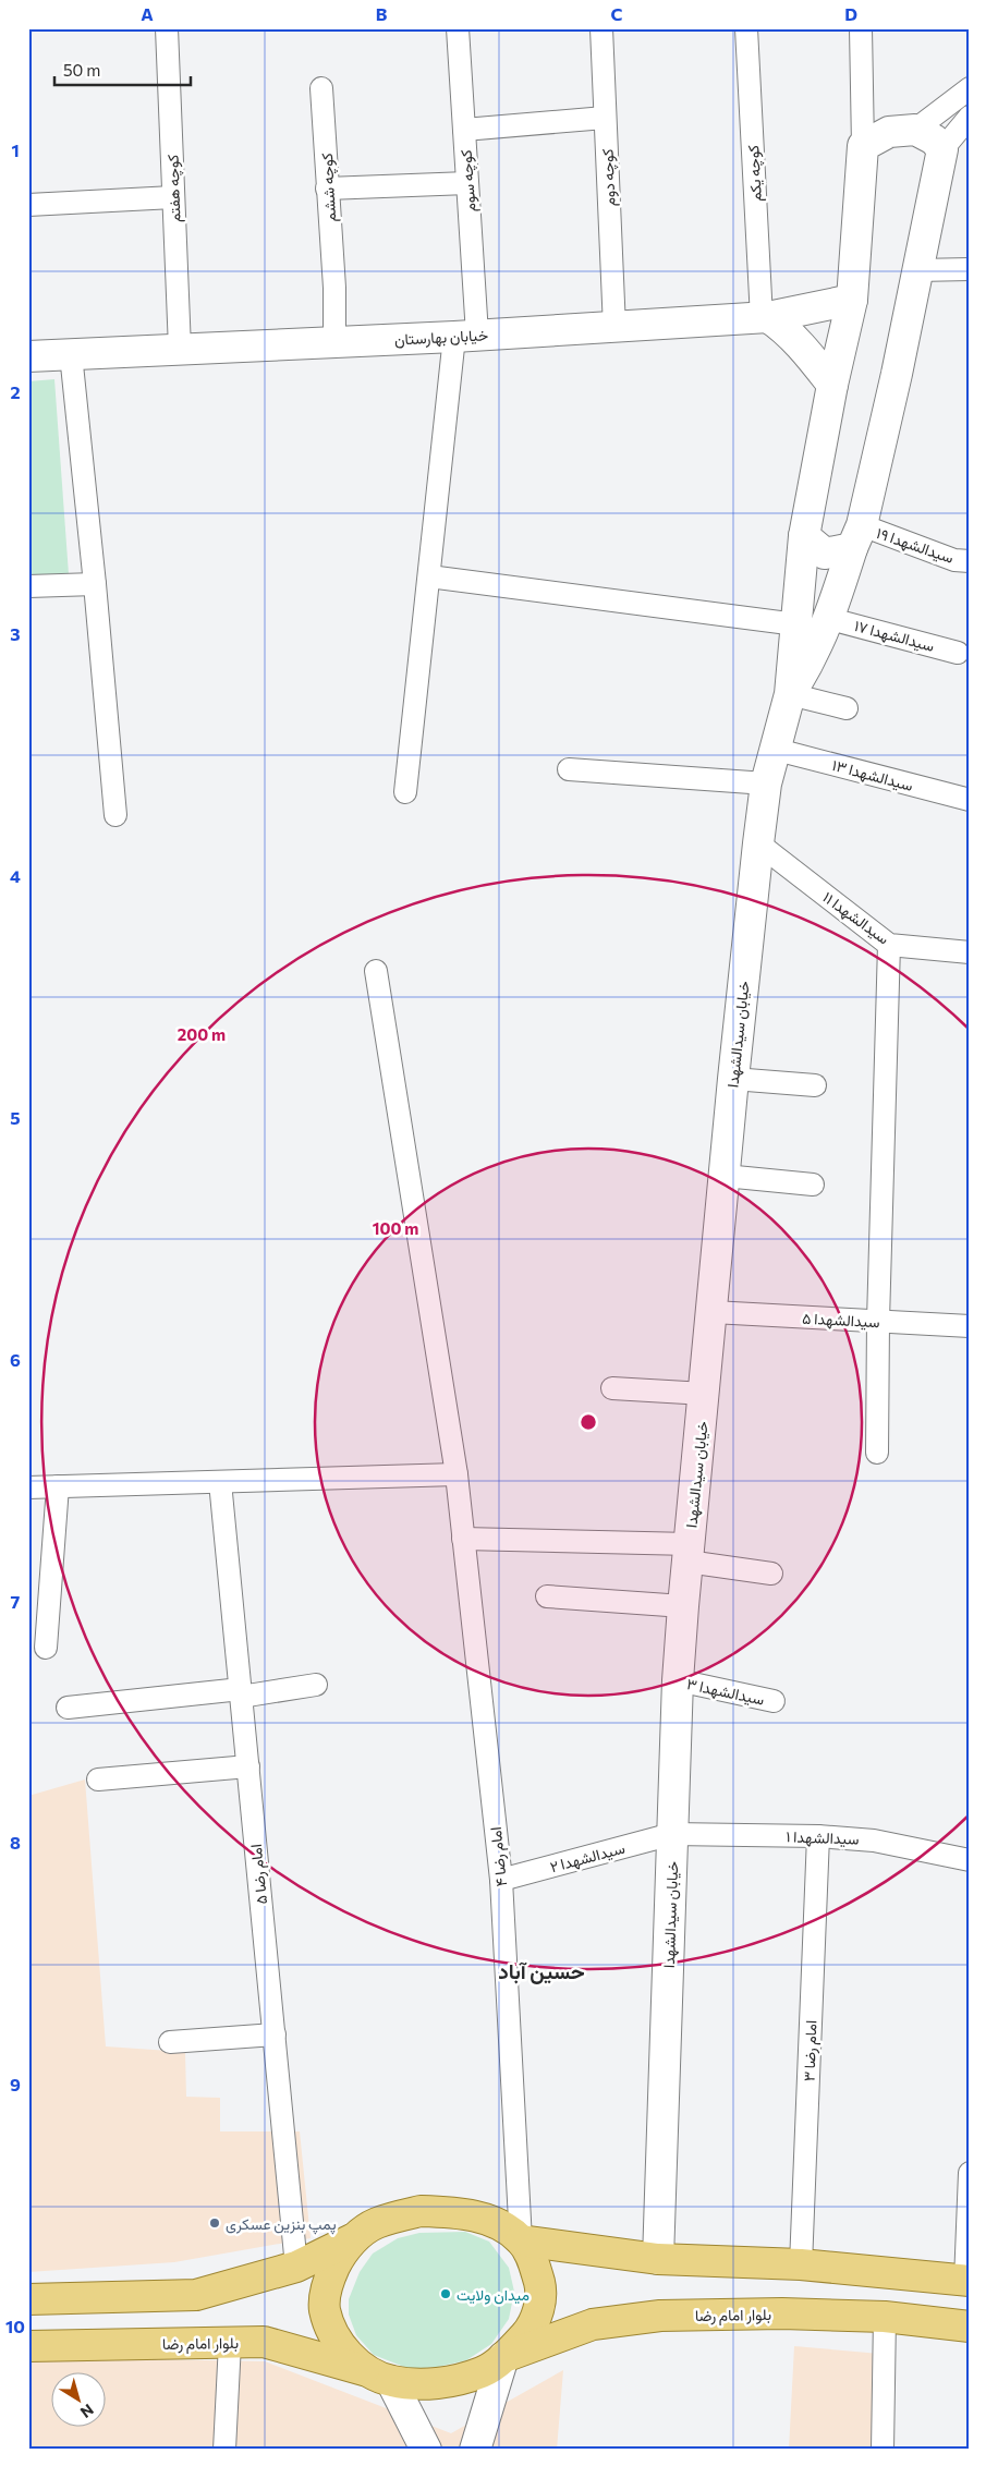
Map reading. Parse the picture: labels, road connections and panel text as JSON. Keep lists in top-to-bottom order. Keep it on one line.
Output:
{"streets":{"main road":["بلوار امام رضا"],"street":["کوچه یکم","کوچه دوم","کوچه سوم","کوچه ششم","کوچه هفتم","خیابان بهارستان","سیدالشهدا ۱۹","سیدالشهدا ۱۷","سیدالشهدا ۱۳","سیدالشهدا ۱۱","خیابان سیدالشهدا","سیدالشهدا ۵","سیدالشهدا ۳","سیدالشهدا ۱","امام رضا ۴","سیدالشهدا ۲","امام رضا ۵","امام رضا ۳"]},"crossings":[["کوچه یکم","خیابان بهارستان"],["کوچه دوم","خیابان بهارستان"],["کوچه سوم","خیابان بهارستان"],["کوچه ششم","خیابان بهارستان"],["کوچه هفتم","خیابان بهارستان"],["سیدالشهدا ۱۳","خیابان سیدالشهدا"],["سیدالشهدا ۱۱","خیابان سیدالشهدا"],["خیابان سیدالشهدا","سیدالشهدا ۵"],["خیابان سیدالشهدا","سیدالشهدا ۳"],["خیابان سیدالشهدا","سیدالشهدا ۱"],["خیابان سیدالشهدا","سیدالشهدا ۲"],["سیدالشهدا ۱","سیدالشهدا ۲"],["سیدالشهدا ۱","امام رضا ۳"],["امام رضا ۴","سیدالشهدا ۲"]],"districts":["حسین آباد"],"places":["پمپ بنزین عسکری","میدان ولایت"],"scale_bar":"50 m","north":"bottom right","grid":{"columns":["A","B","C","D"],"rows":["1","2","3","4","5","6","7","8","9","10"]},"rings":["200 m","100 m"]}
